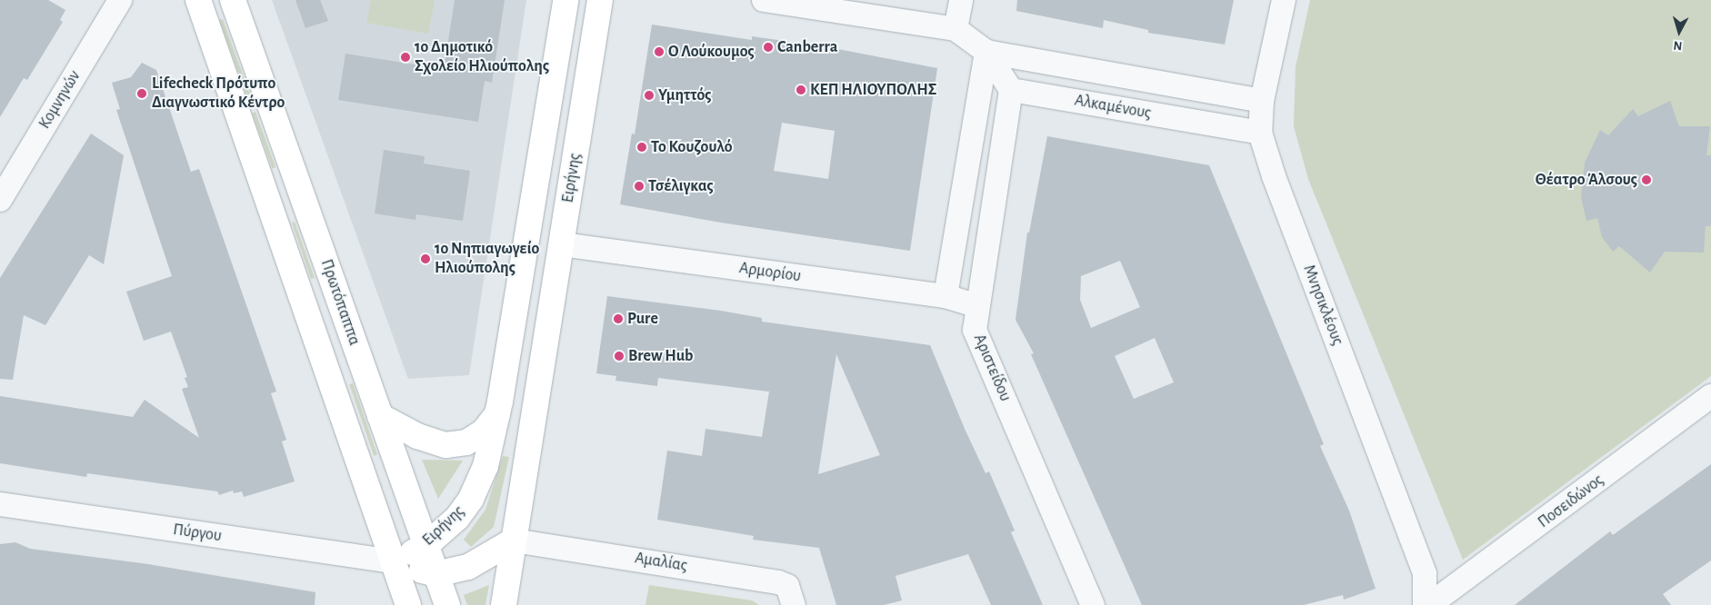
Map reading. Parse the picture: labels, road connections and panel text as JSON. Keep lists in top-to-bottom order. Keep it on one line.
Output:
{"streets":{"street":["Κομνηνών","Αλκαμένους","Ειρήνης","Αρμορίου","Πρωτόπαππα","Μνησικλέους","Αριστείδου","Ποσειδώνος","Πύργου","Αμαλίας"]},"crossings":[["Αλκαμένους","Μνησικλέους"],["Αλκαμένους","Αριστείδου"],["Ειρήνης","Αρμορίου"],["Ειρήνης","Πρωτόπαππα"],["Ειρήνης","Πύργου"],["Ειρήνης","Αμαλίας"],["Αρμορίου","Αριστείδου"]],"places":["Canberra","Ο Λούκουμος","1ο Δημοτικό Σχολείο Ηλιούπολης","ΚΕΠ ΗΛΙΟΥΠΟΛΗΣ","Lifecheck Πρότυπο Διαγνωστικό Κέντρο","Υμηττός","Το Κουζουλό","Θέατρο Άλσους","Τσέλιγκας","1ο Νηπιαγωγείο Ηλιούπολης","Pure","Brew Hub"],"north":"bottom"}
